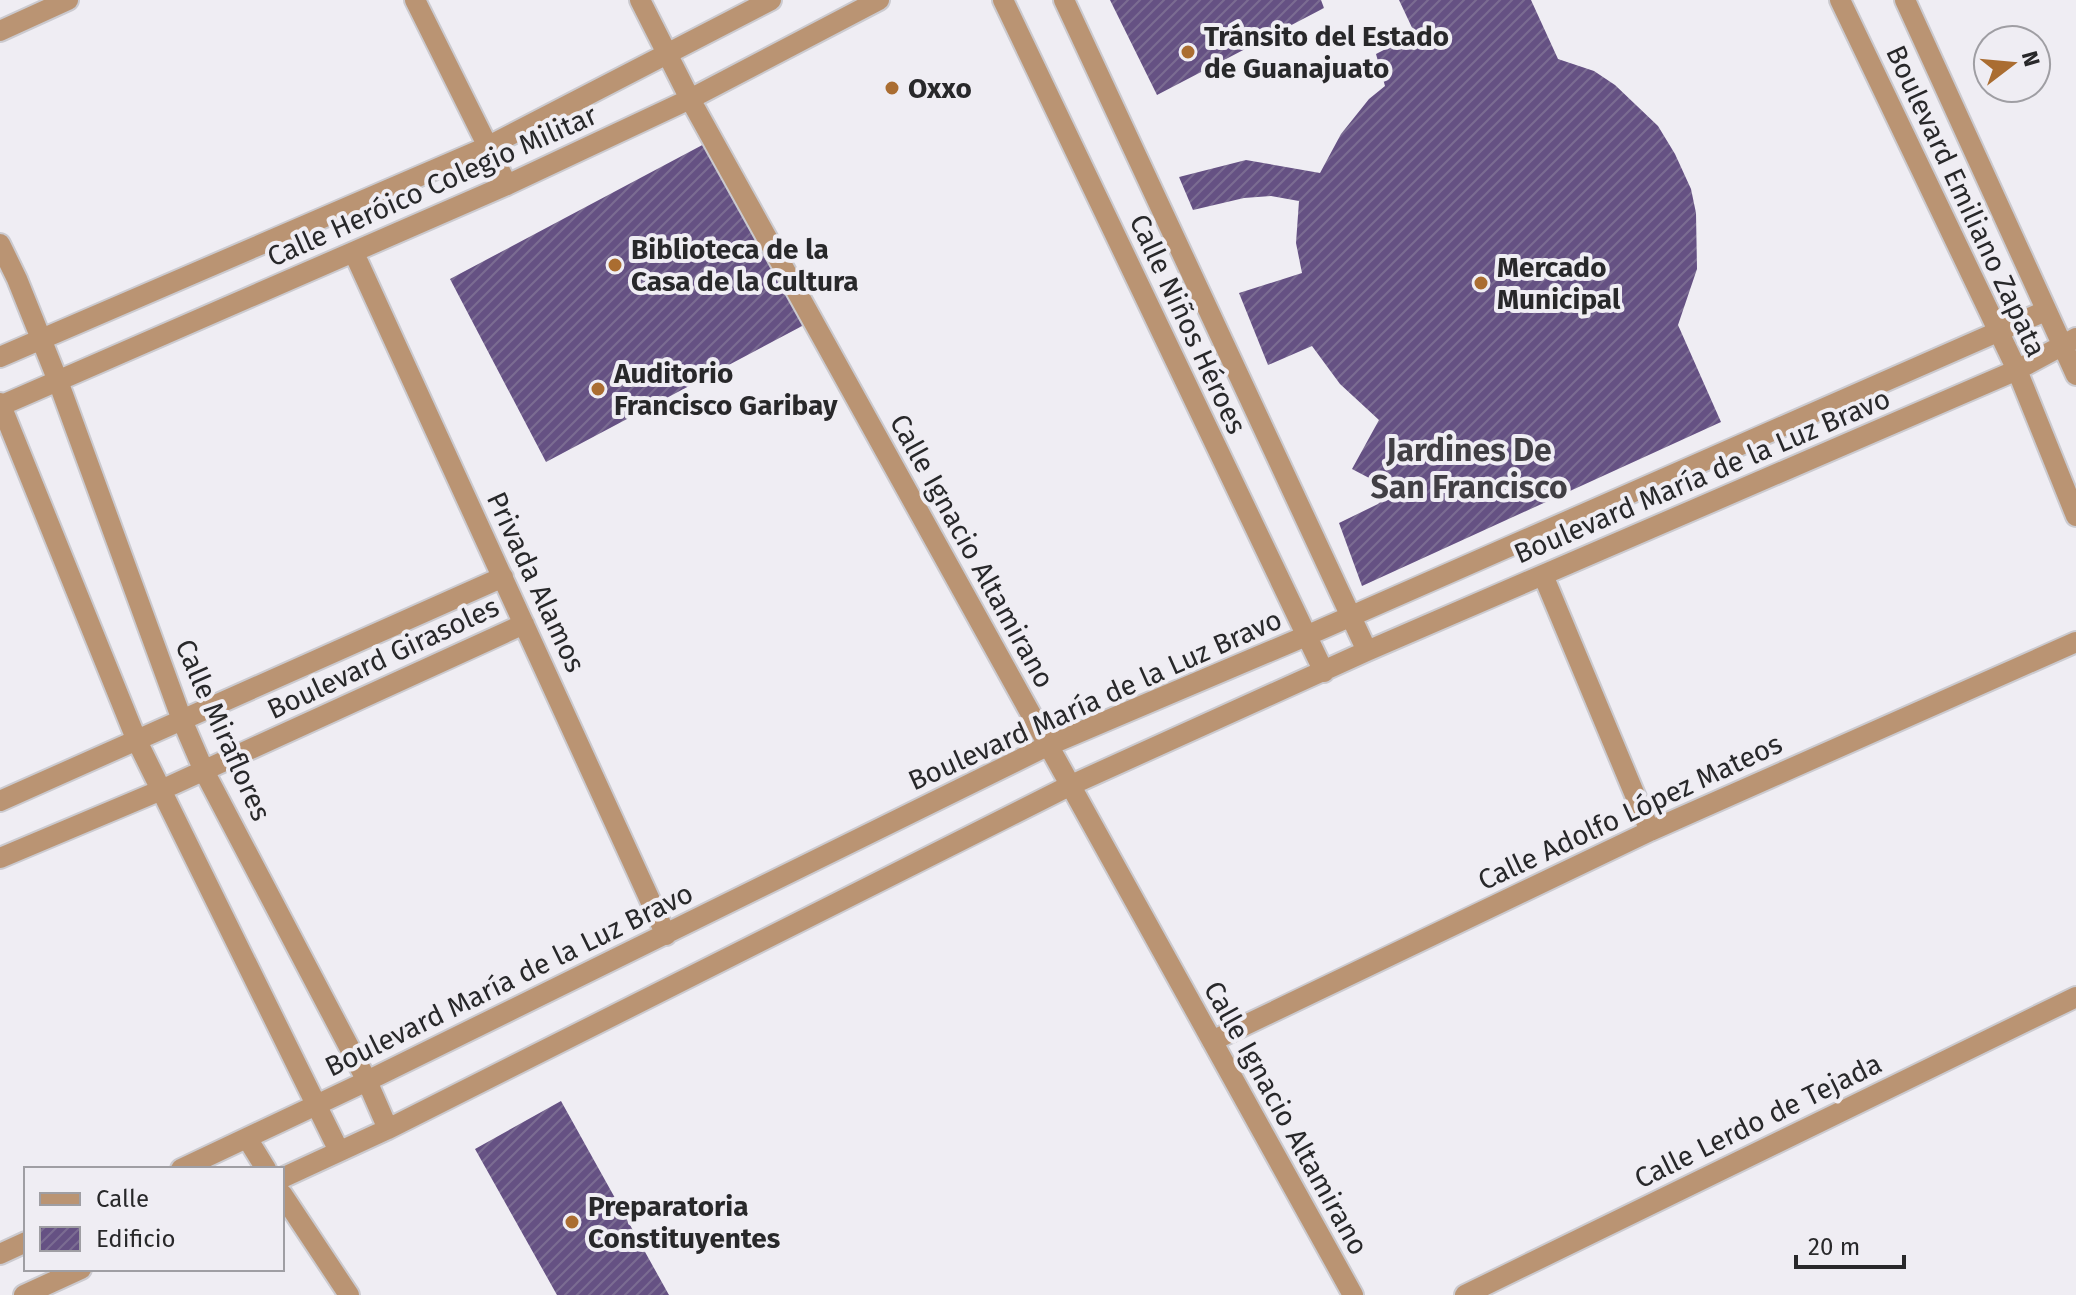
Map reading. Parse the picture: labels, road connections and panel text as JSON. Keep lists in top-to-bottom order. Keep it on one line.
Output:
{"streets":{"street":["Calle Heróico Colegio Militar","Boulevard Emiliano Zapata","Calle Niños Héroes","Boulevard María de la Luz Bravo","Calle Ignacio Altamirano","Privada Alamos","Boulevard Girasoles","Calle Miraflores","Calle Adolfo López Mateos","Calle Lerdo de Tejada"]},"crossings":[["Calle Heróico Colegio Militar","Calle Ignacio Altamirano"],["Calle Heróico Colegio Militar","Privada Alamos"],["Calle Heróico Colegio Militar","Calle Miraflores"],["Boulevard Emiliano Zapata","Boulevard María de la Luz Bravo"],["Calle Niños Héroes","Boulevard María de la Luz Bravo"],["Boulevard María de la Luz Bravo","Calle Ignacio Altamirano"],["Boulevard María de la Luz Bravo","Privada Alamos"],["Boulevard María de la Luz Bravo","Calle Miraflores"],["Calle Ignacio Altamirano","Calle Adolfo López Mateos"],["Privada Alamos","Boulevard Girasoles"],["Boulevard Girasoles","Calle Miraflores"]],"districts":["Jardines De San Francisco"],"places":["Tránsito del Estado de Guanajuato","Oxxo","Biblioteca de la Casa de la Cultura","Mercado Municipal","Auditorio Francisco Garibay","Preparatoria Constituyentes"],"legend":["Calle","Edificio"],"scale_bar":"20 m","north":"right"}
